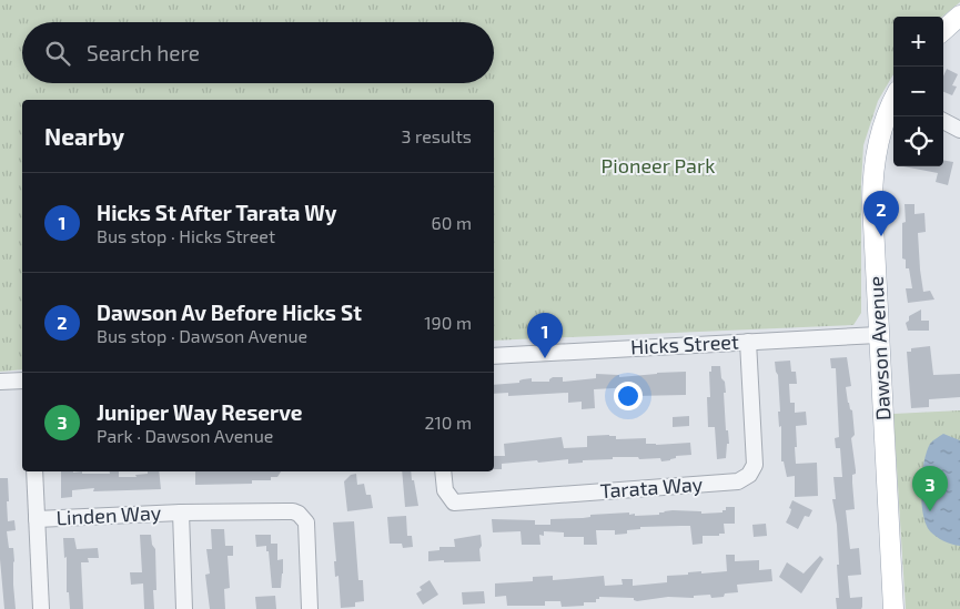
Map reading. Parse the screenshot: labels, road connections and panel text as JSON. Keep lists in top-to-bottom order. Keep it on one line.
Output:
{"streets":{"main road":["Dawson Avenue"],"street":["Hicks Street","Tarata Way","Linden Way"]},"crossings":[["Hicks Street","Dawson Avenue"],["Hicks Street","Tarata Way"]],"parks":["Pioneer Park"],"page":{"map_buttons":["+","−"],"search":"Search here","heading":["Nearby","3 results"],"list":[{"mark":"1","name":"Hicks St After Tarata Wy","note":"Bus stop · Hicks Street","value":"60 m"},{"mark":"2","name":"Dawson Av Before Hicks St","note":"Bus stop · Dawson Avenue","value":"190 m"},{"mark":"3","name":"Juniper Way Reserve","note":"Park · Dawson Avenue","value":"210 m"}],"pins":["2","1","3"]}}
